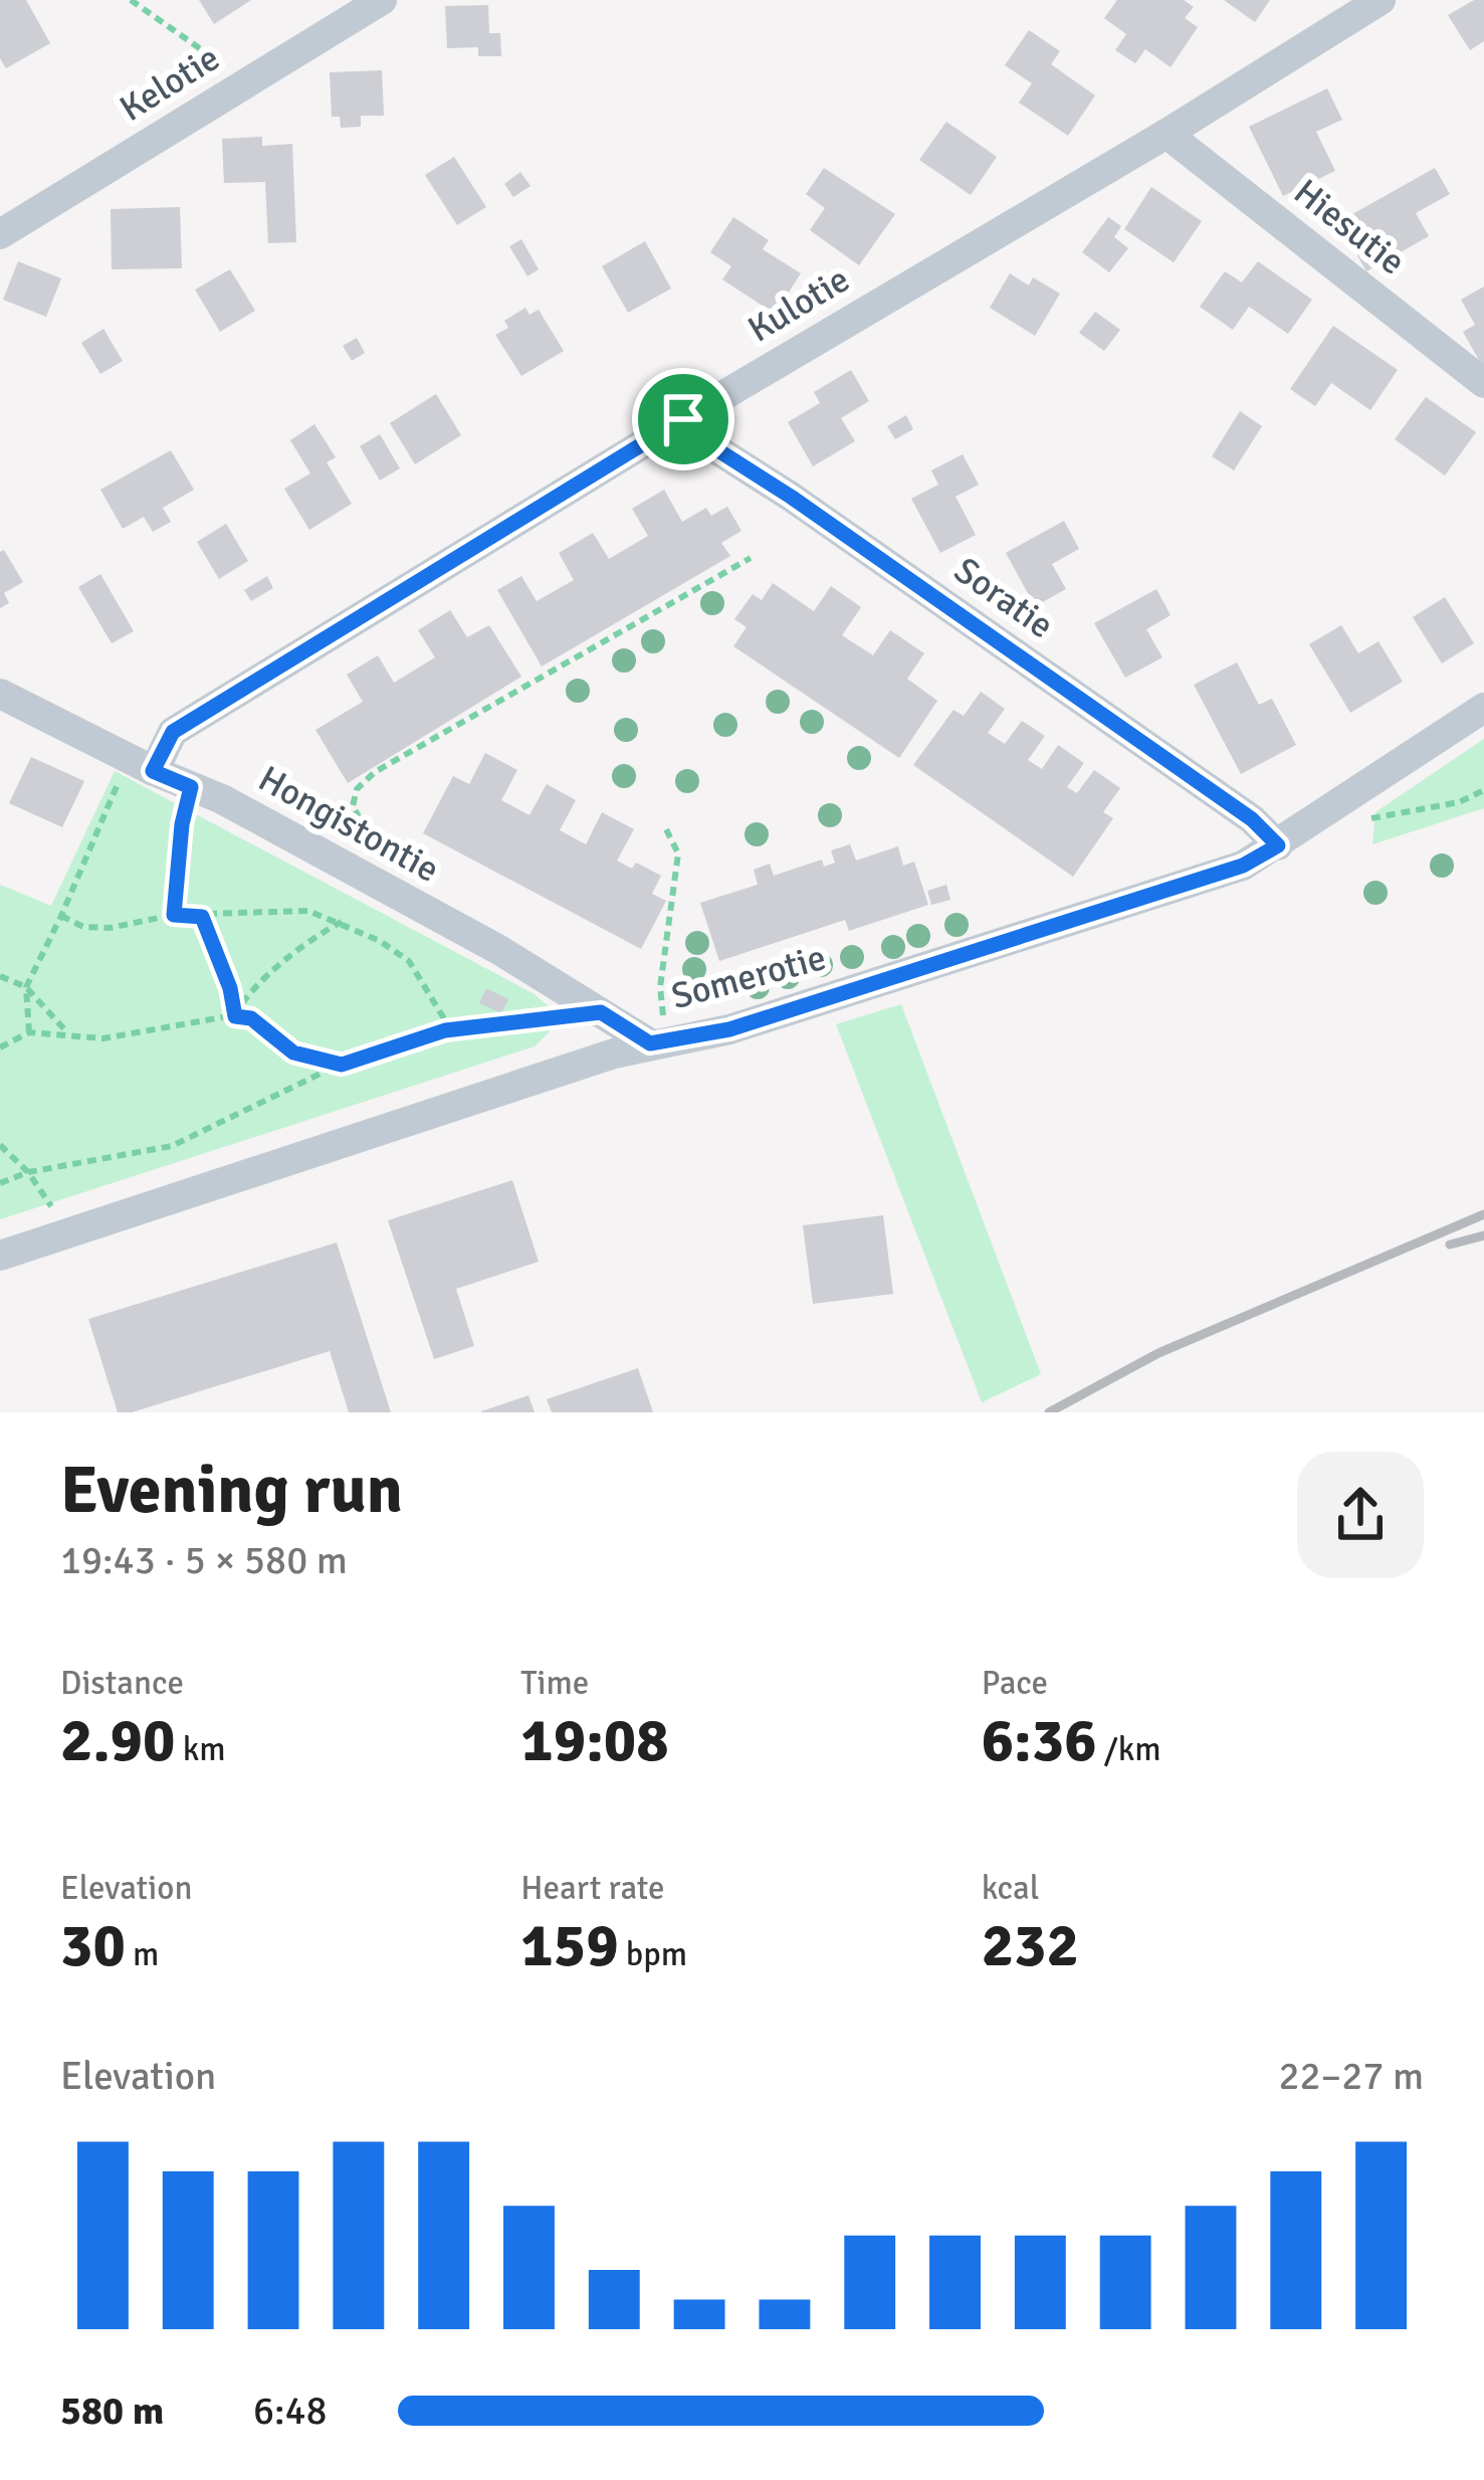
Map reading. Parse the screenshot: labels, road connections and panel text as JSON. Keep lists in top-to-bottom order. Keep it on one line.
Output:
{"streets":{"street":["Kelotie","Hiesutie","Kulotie","Soratie","Hongistontie","Somerotie"]},"crossings":[["Hiesutie","Kulotie"],["Kulotie","Soratie"],["Kulotie","Hongistontie"],["Soratie","Somerotie"],["Hongistontie","Somerotie"]],"page":{"heading":["Evening run","19:43 · 5 × 580 m"],"stats":[["Distance","2.90 km"],["Time","19:08"],["Pace","6:36 /km"],["Elevation","30 m"],["Heart rate","159 bpm"],["kcal","232"]],"chart":["Elevation","22–27 m"],"list":[{"name":"580 m","note":"6:48"}]}}
